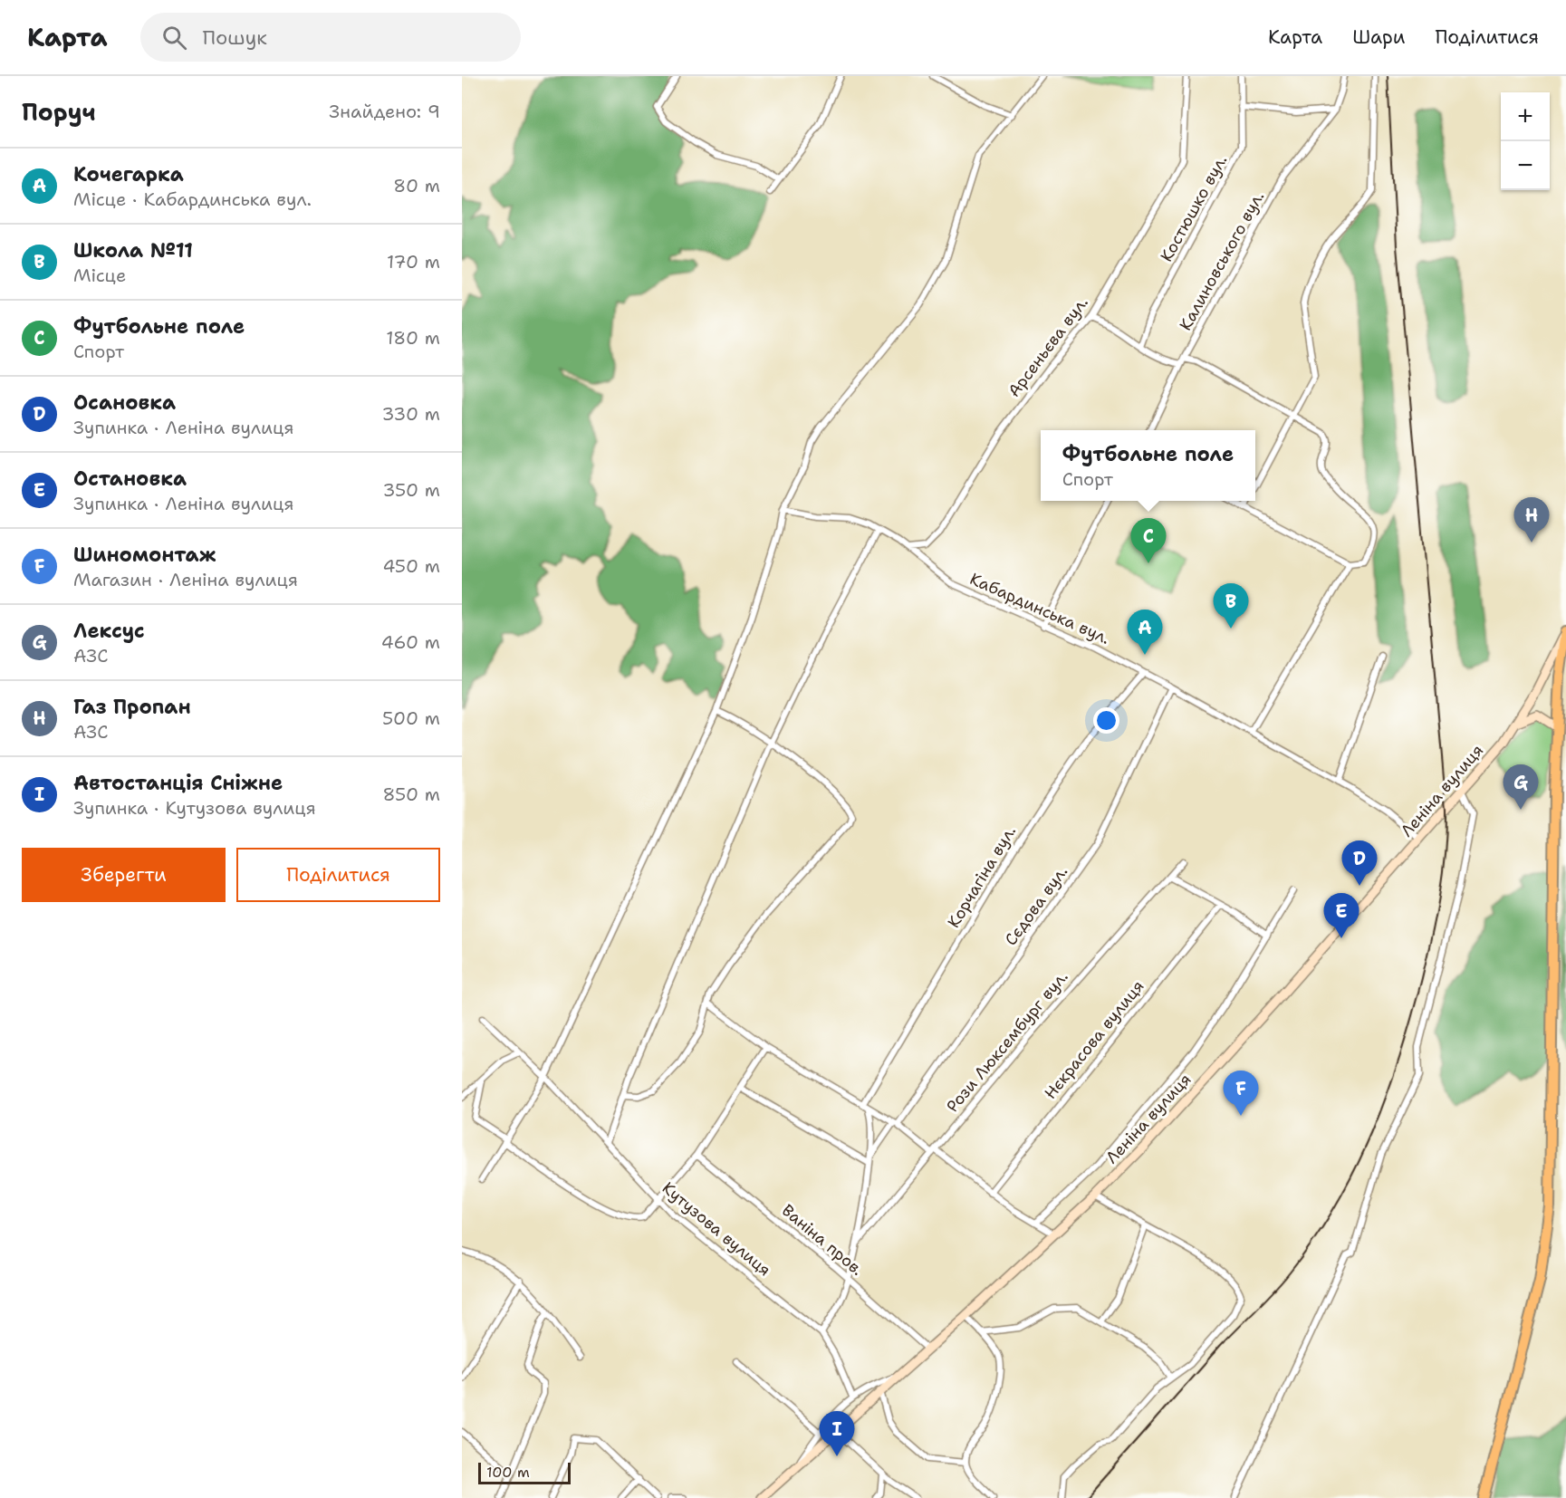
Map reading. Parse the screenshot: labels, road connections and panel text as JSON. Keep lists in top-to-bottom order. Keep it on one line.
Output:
{"streets":{"main road":["Леніна вулиця"],"street":["Костюшко вул.","Калиновського вул.","Арсеньєва вул.","Кабардинська вул.","Корчагіна вул.","Сєдова вул.","Нєкрасова вулиця","Рози Люксембург вул.","Кутузова вулиця","Ваніна пров."]},"crossings":[["Арсеньєва вул.","Кабардинська вул."],["Кабардинська вул.","Леніна вулиця"],["Кабардинська вул.","Корчагіна вул."],["Кабардинська вул.","Сєдова вул."],["Леніна вулиця","Ваніна пров."]],"scale_bar":"100 m","page":{"header":"Карта","search":"Пошук","nav":["Карта","Шари","Поділитися"],"heading":["Поруч","Знайдено: 9"],"map_buttons":["+","−"],"list":[{"mark":"A","name":"Кочегарка","note":"Місце · Кабардинська вул.","value":"80 m"},{"mark":"B","name":"Школа №11","note":"Місце","value":"170 m"},{"mark":"C","name":"Футбольне поле","note":"Спорт","value":"180 m"},{"mark":"D","name":"Осановка","note":"Зупинка · Леніна вулиця","value":"330 m"},{"mark":"E","name":"Остановка","note":"Зупинка · Леніна вулиця","value":"350 m"},{"mark":"F","name":"Шиномонтаж","note":"Магазин · Леніна вулиця","value":"450 m"},{"mark":"G","name":"Лексус","note":"АЗС","value":"460 m"},{"mark":"H","name":"Газ Пропан","note":"АЗС","value":"500 m"},{"mark":"I","name":"Автостанція Сніжне","note":"Зупинка · Кутузова вулиця","value":"850 m"}],"popup":["Футбольне поле","Спорт"],"pins":["H","C","B","A","G","D","E","F","I"],"buttons":["Зберегти","Поділитися"],"scale":"100 m"}}
